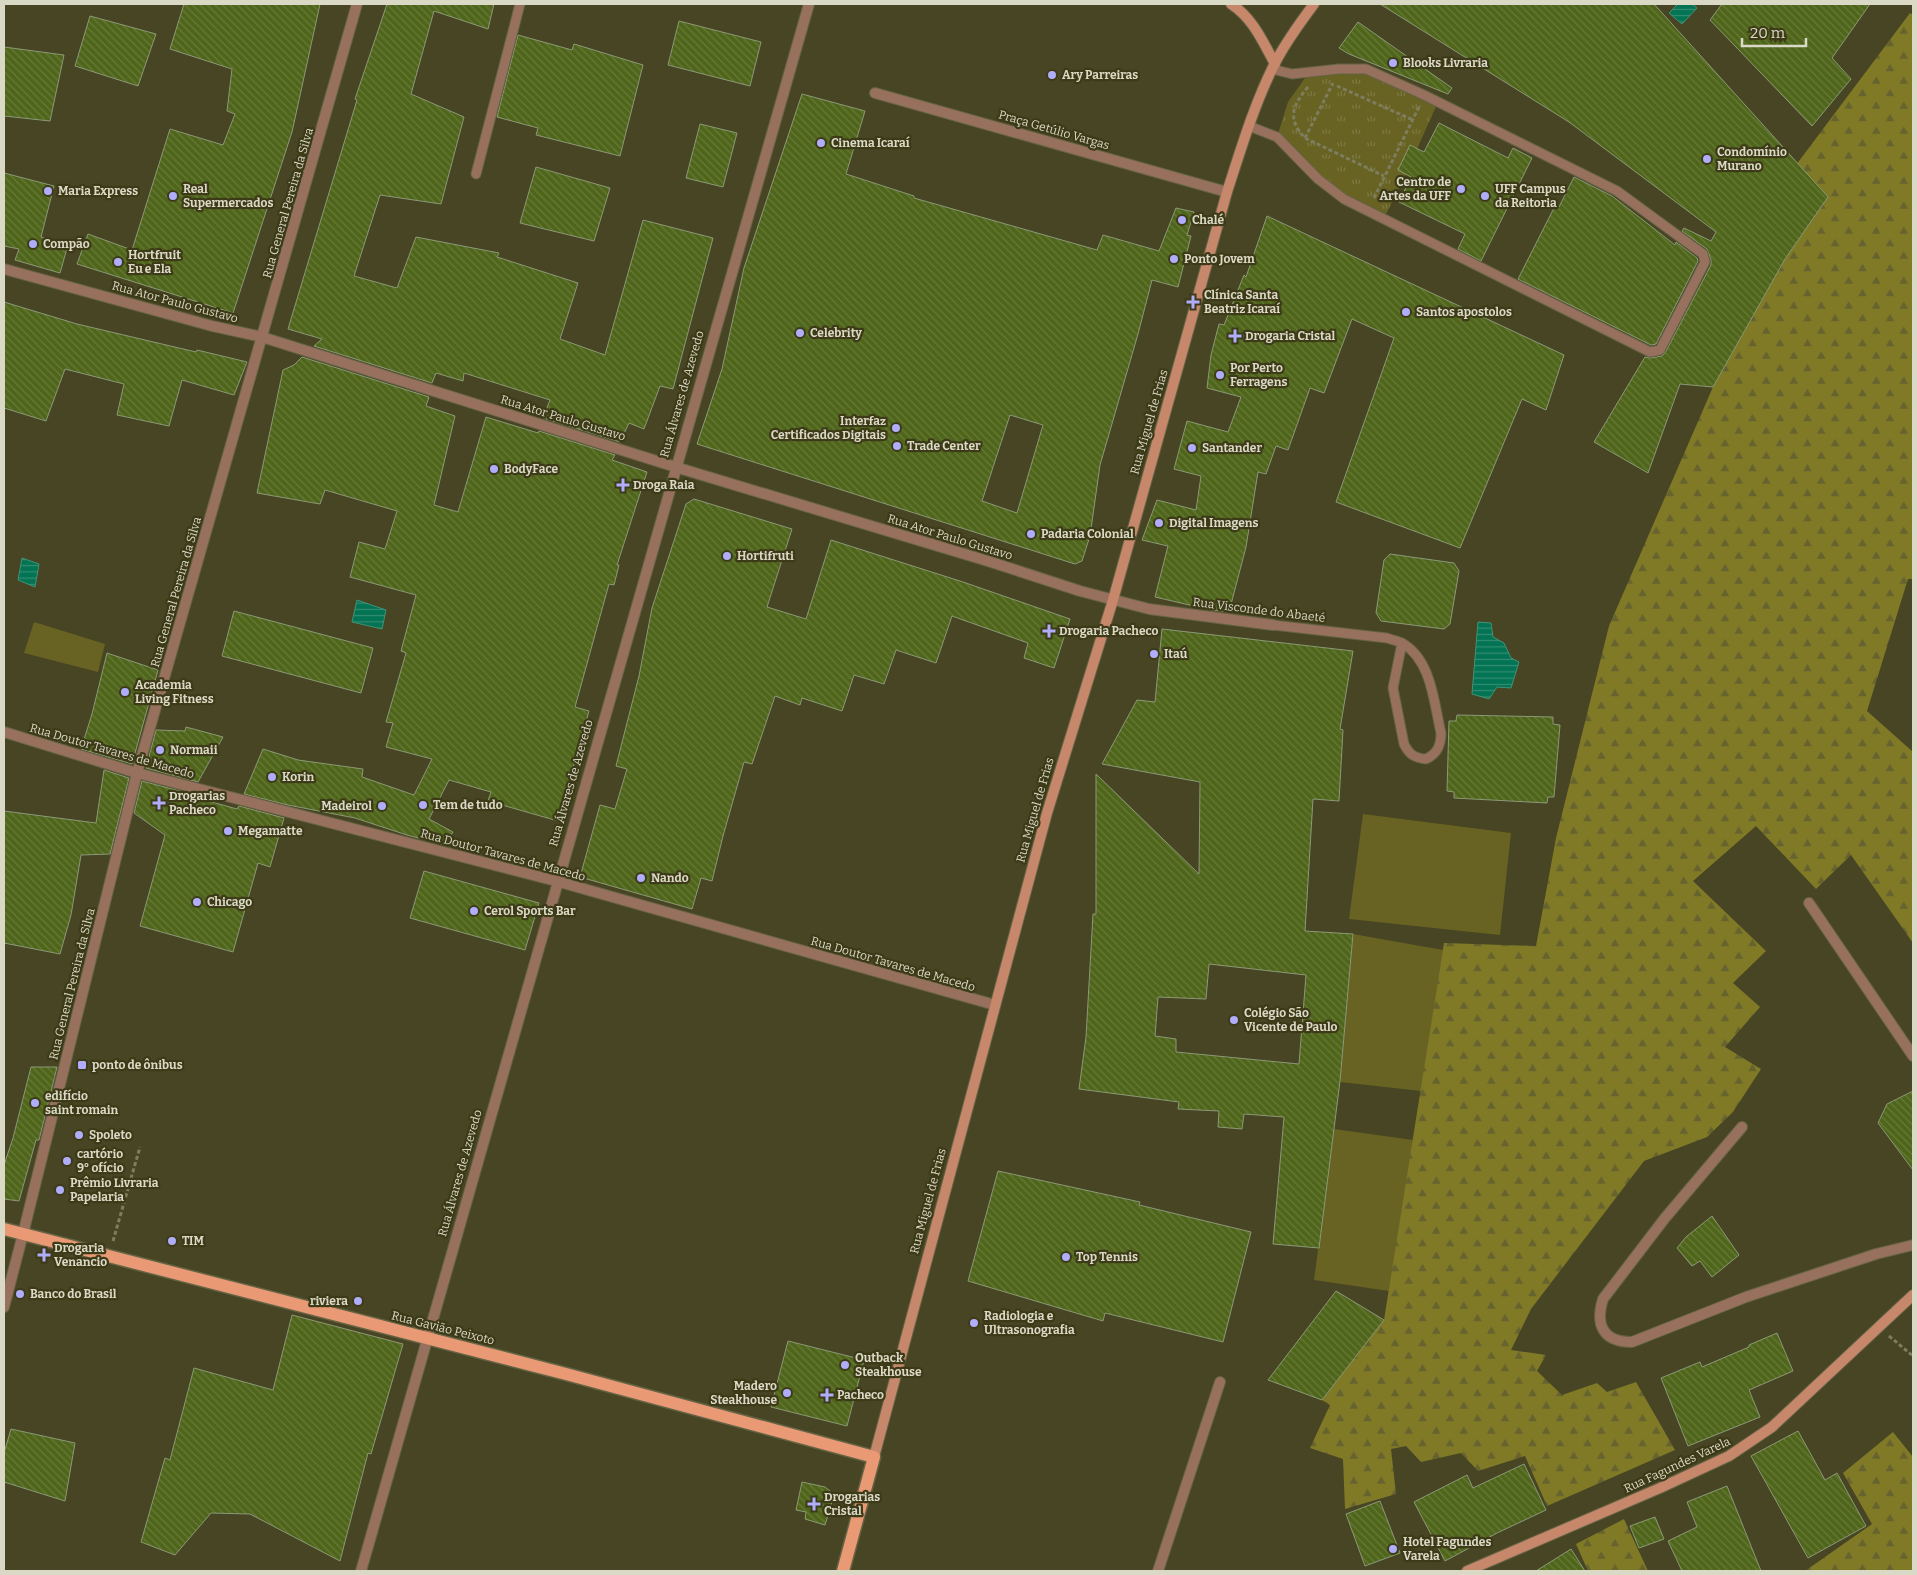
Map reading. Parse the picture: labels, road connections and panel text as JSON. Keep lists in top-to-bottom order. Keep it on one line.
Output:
{"streets":{"main road":["Rua Miguel de Frias","Rua Gavião Peixoto","Rua Fagundes Varela"],"street":["Praça Getúlio Vargas","Rua General Pereira da Silva","Rua Ator Paulo Gustavo","Rua Álvares de Azevedo","Rua Visconde do Abaeté","Rua Doutor Tavares de Macedo"]},"crossings":[["Praça Getúlio Vargas","Rua Miguel de Frias"],["Rua General Pereira da Silva","Rua Ator Paulo Gustavo"],["Rua General Pereira da Silva","Rua Doutor Tavares de Macedo"],["Rua General Pereira da Silva","Rua Gavião Peixoto"],["Rua Ator Paulo Gustavo","Rua Álvares de Azevedo"],["Rua Ator Paulo Gustavo","Rua Miguel de Frias"],["Rua Ator Paulo Gustavo","Rua Visconde do Abaeté"],["Rua Álvares de Azevedo","Rua Doutor Tavares de Macedo"],["Rua Álvares de Azevedo","Rua Gavião Peixoto"],["Rua Miguel de Frias","Rua Visconde do Abaeté"],["Rua Miguel de Frias","Rua Doutor Tavares de Macedo"],["Rua Miguel de Frias","Rua Gavião Peixoto"]],"places":{"other":["Blooks Livraria","Ary Parreiras","Cinema Icaraí","Condomínio Murano","Centro de Artes da UFF","Maria Express","Real Supermercados","UFF Campus da Reitoria","Chalé","Compão","Ponto Jovem","Hortfruit Eu e Ela","Santos apostolos","Celebrity","Por Perto Ferragens","Interfaz Certificados Digitais","Trade Center","Santander","BodyFace","Digital Imagens","Padaria Colonial","Hortifruti","Itaú","Academia Living Fitness","Normaii","Korin","Tem de tudo","Madeirol","Megamatte","Nando","Chicago","Cerol Sports Bar","Colégio São Vicente de Paulo","edifício saint romain","Spoleto","cartório 9° ofício","Prêmio Livraria Papelaria","TIM","Top Tennis","Banco do Brasil","riviera","Radiologia e Ultrasonografia","Outback Steakhouse","Madero Steakhouse","Hotel Fagundes Varela"],"health":["Clínica Santa Beatriz Icaraí","Drogaria Cristal","Droga Raia","Drogaria Pacheco","Drogarias Pacheco","Drogaria Venancio","Pacheco","Drogarias Cristal"],"transit":["ponto de ônibus"]},"scale_bar":"20 m"}
